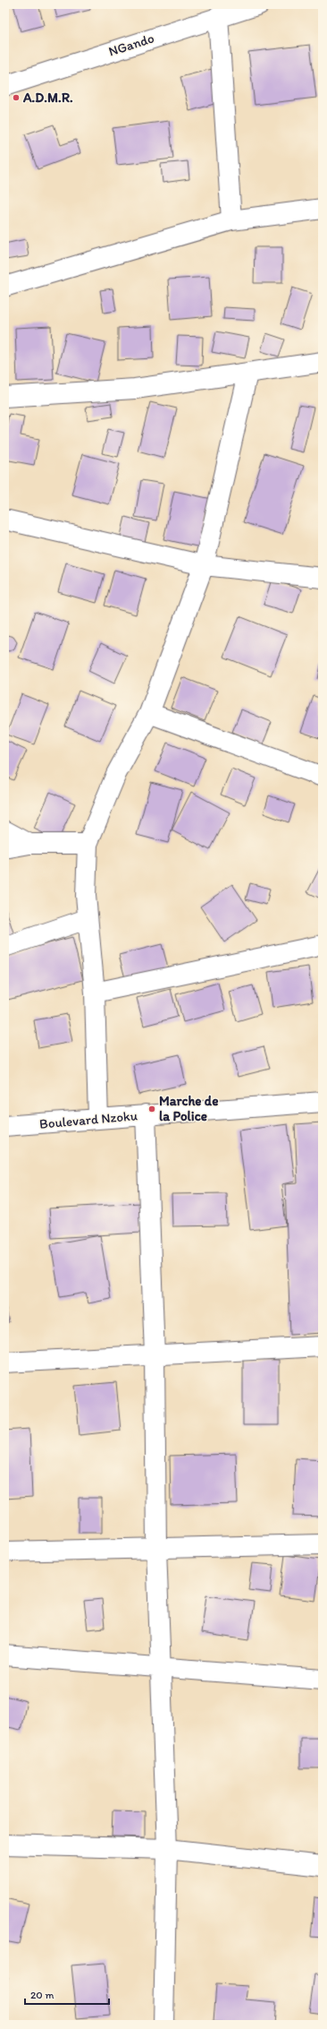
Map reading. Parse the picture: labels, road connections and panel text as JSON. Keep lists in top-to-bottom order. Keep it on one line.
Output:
{"streets":{"street":["NGando","Boulevard Nzoku"]},"places":["A.D.M.R.","Marche de la Police"],"scale_bar":"20 m"}
